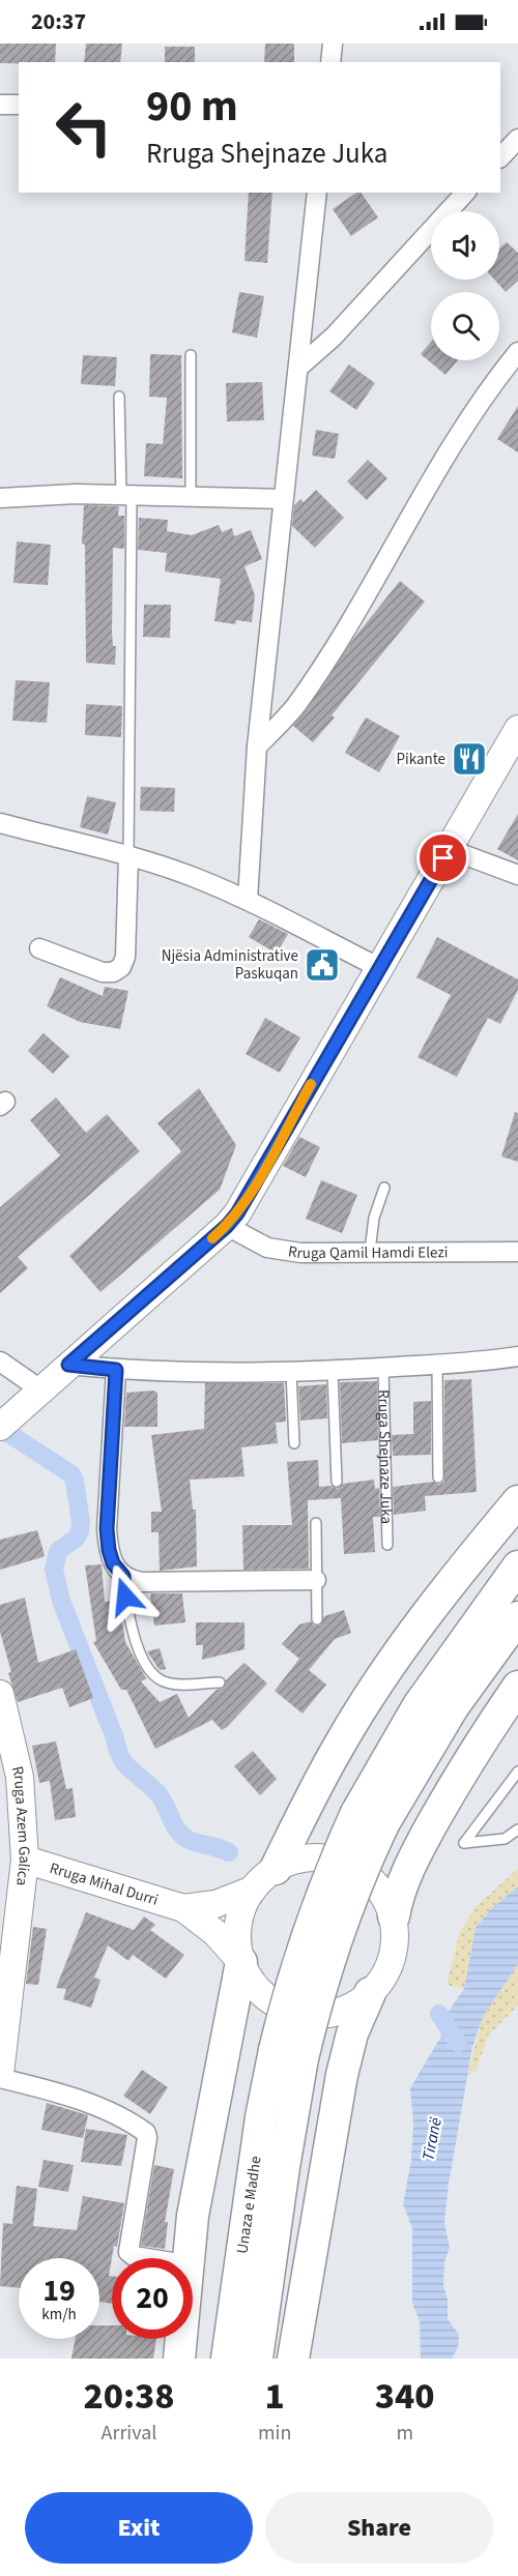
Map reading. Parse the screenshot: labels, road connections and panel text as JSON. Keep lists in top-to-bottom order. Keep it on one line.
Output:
{"streets":{"highway":["Unaza e Madhe"],"main road":["Rruga Azem Galica","Rruga Mihal Durri"],"street":["Rruga Qamil Hamdi Elezi","Rruga Shejnaze Juka"]},"crossings":[["Rruga Azem Galica","Rruga Mihal Durri"]],"water":["Tiranë"],"places":{"restaurant":["Pikante"],"public building":["Njësia Administrative Paskuqan"]},"page":{"status":"20:37","turn":["90 m","Rruga Shejnaze Juka"],"speed":"19 km/h","limit":"20","eta":["20:38","Arrival","1","min","340","m"],"buttons":["Exit","Share"]}}
